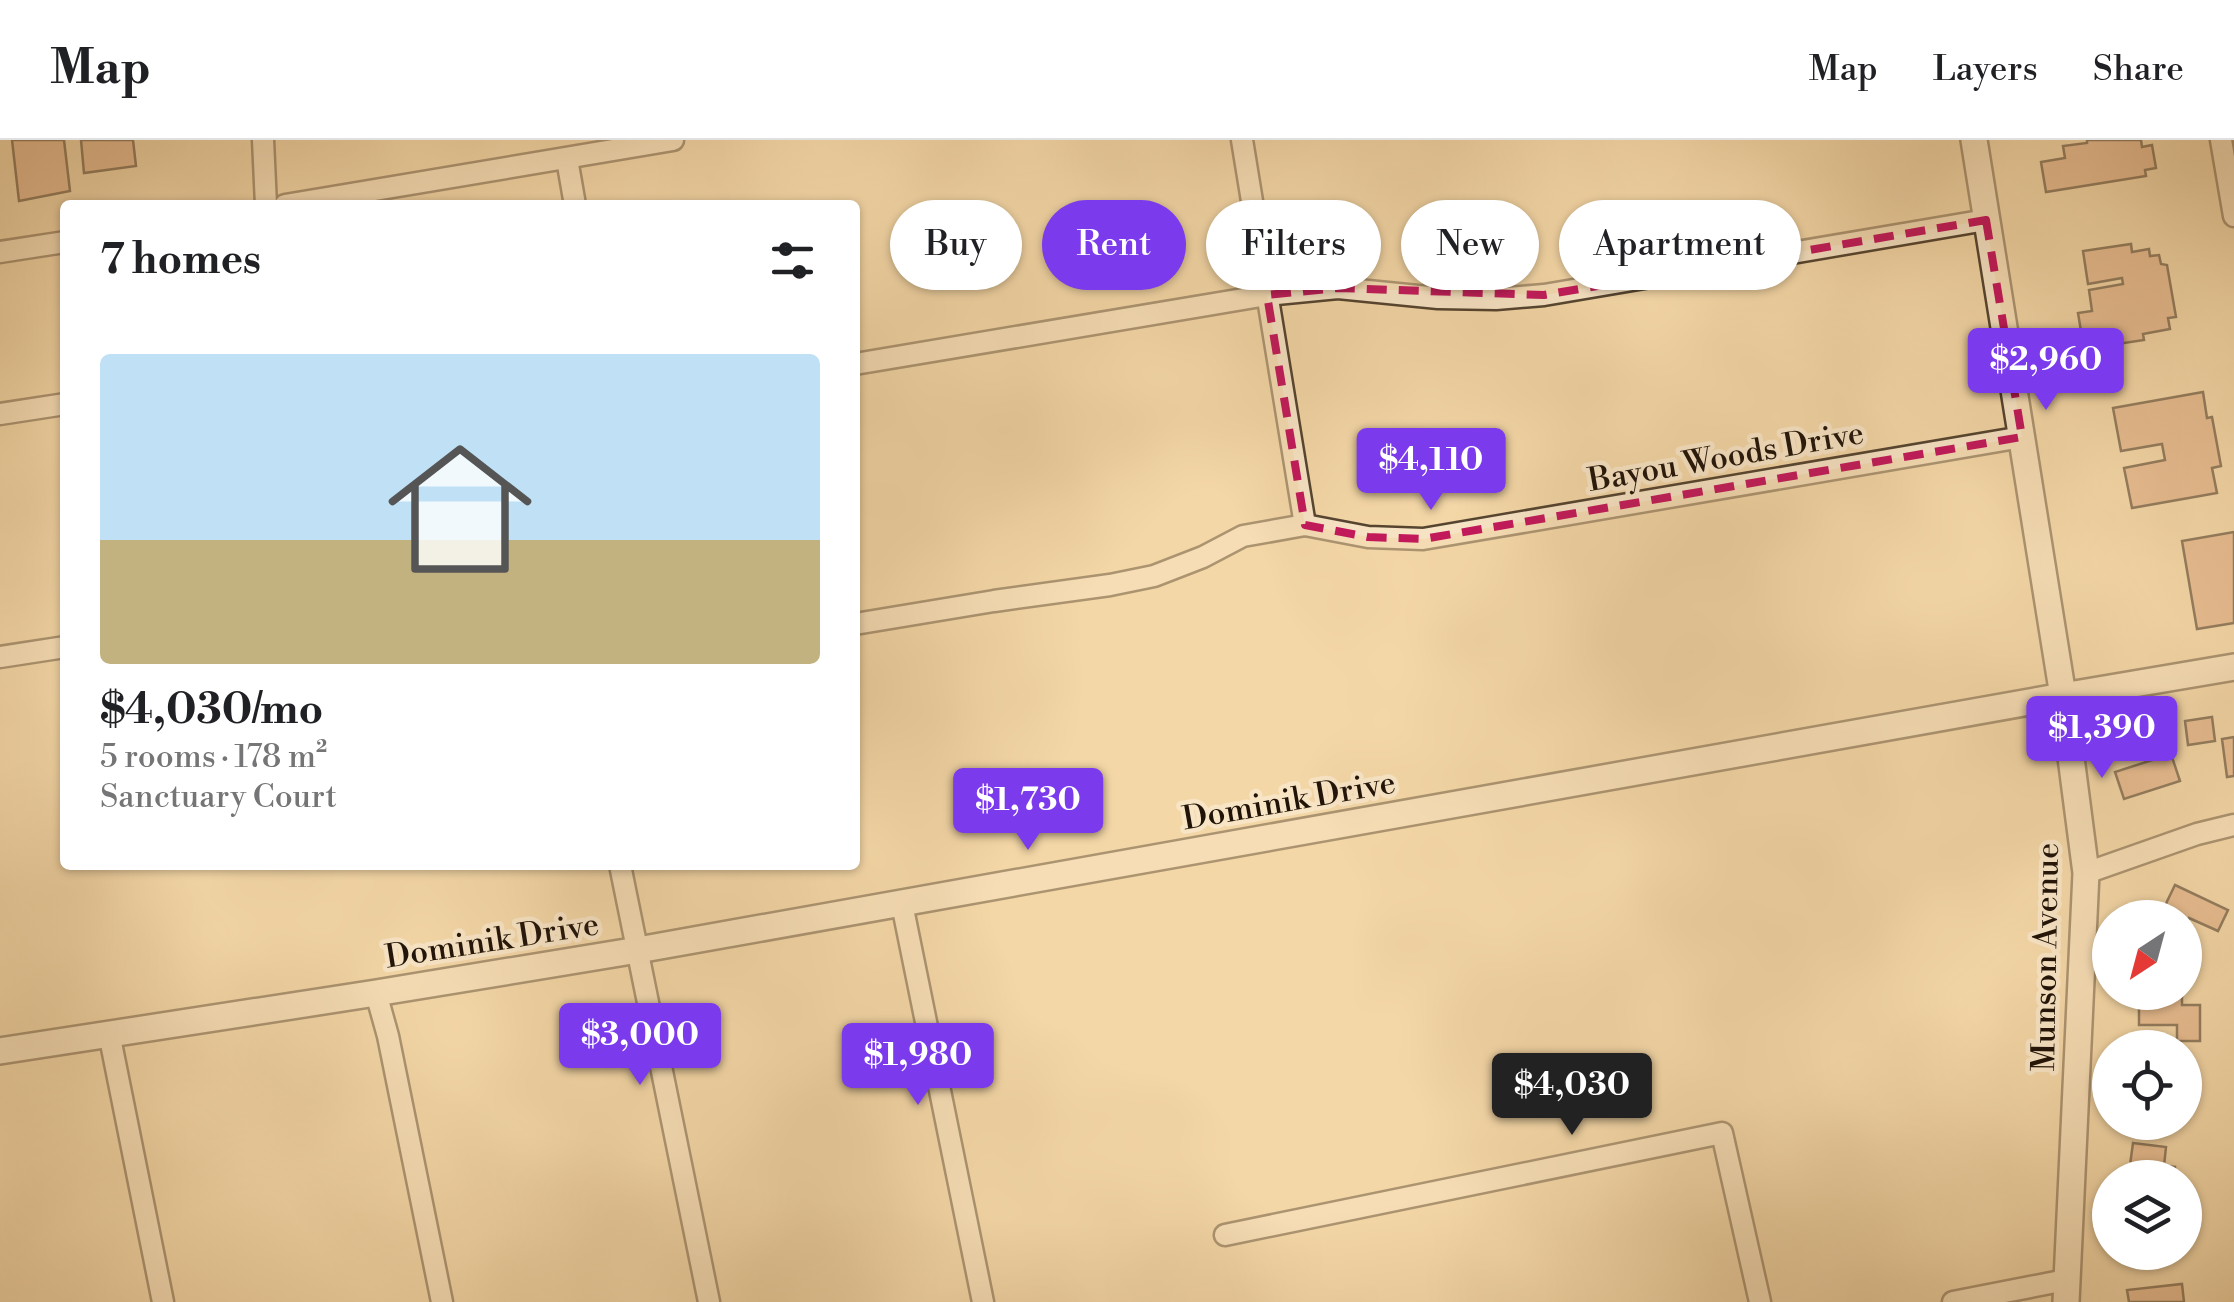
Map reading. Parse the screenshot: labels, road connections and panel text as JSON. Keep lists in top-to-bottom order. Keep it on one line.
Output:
{"streets":{"street":["Bayou Woods Drive","Dominik Drive","Munson Avenue"]},"crossings":[["Bayou Woods Drive","Munson Avenue"],["Dominik Drive","Munson Avenue"]],"north":"bottom left","page":{"header":"Map","nav":["Map","Layers","Share"],"chip":["Buy","Rent","Filters","New","Apartment"],"heading":"7 homes","list":[{"name":"$4,030/mo","note":"5 rooms · 178 m² · Sanctuary Court"}],"price":["$2,960","$4,110","$1,390","$1,730","$3,000","$1,980","$4,030"]}}
